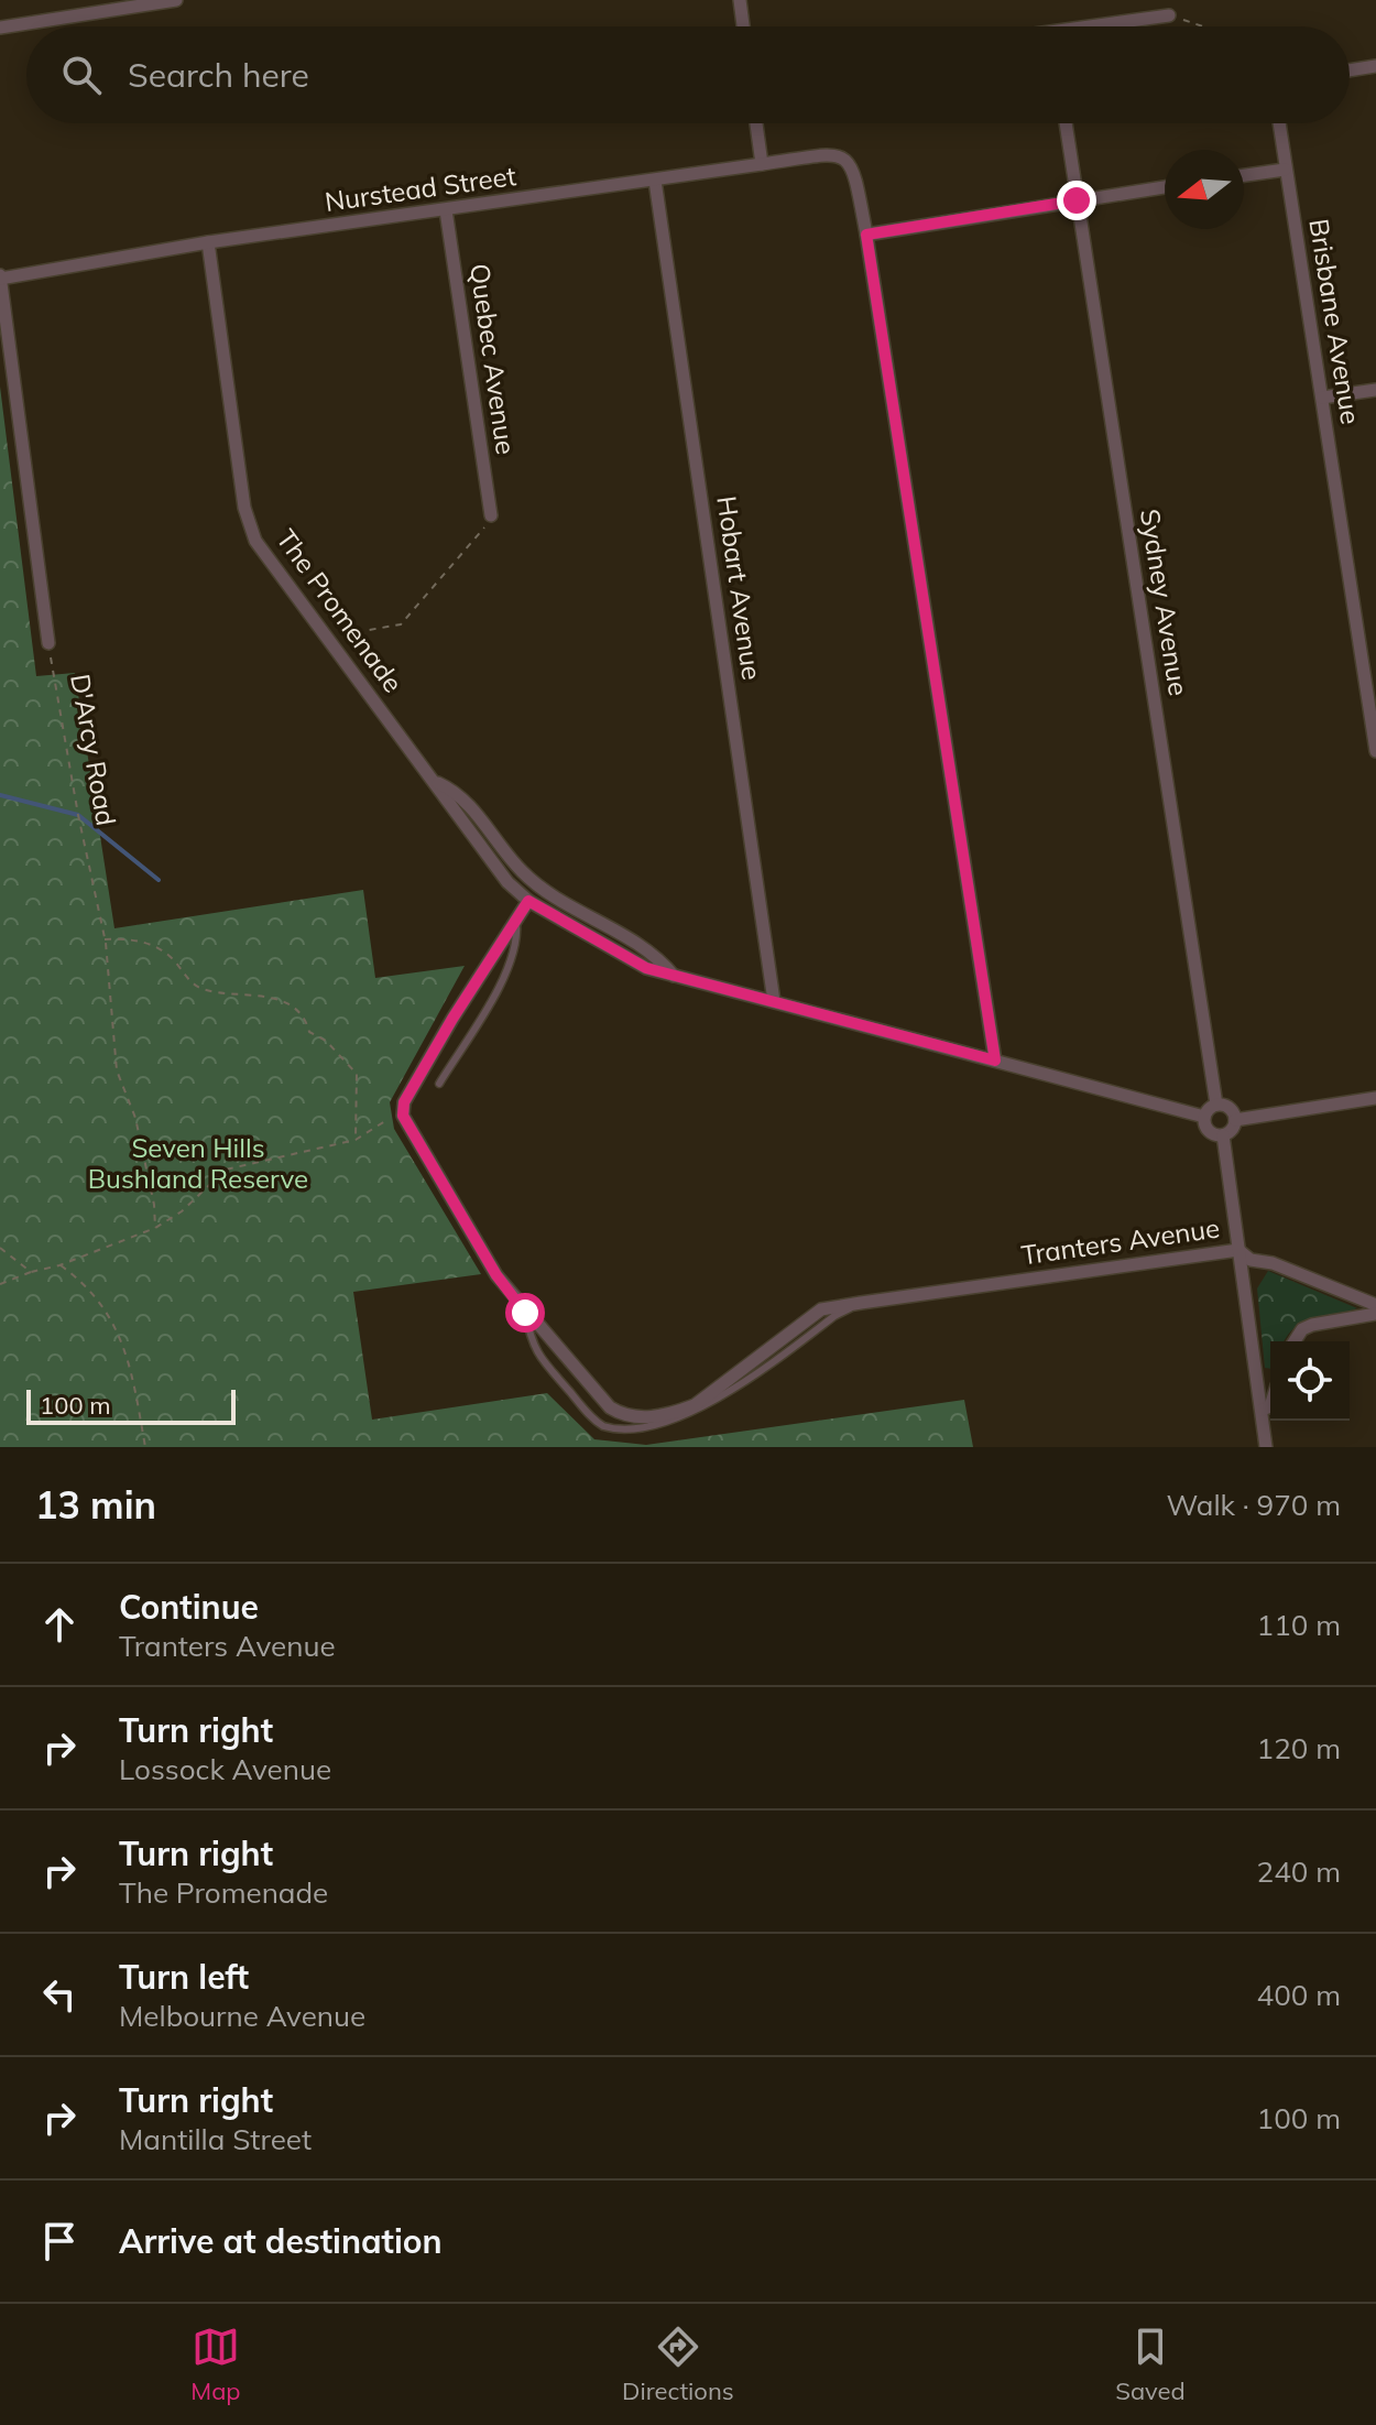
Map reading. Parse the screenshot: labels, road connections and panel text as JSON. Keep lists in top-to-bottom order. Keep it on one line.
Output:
{"streets":{"street":["Nurstead Street","Brisbane Avenue","Quebec Avenue","Hobart Avenue","Sydney Avenue","The Promenade","D'Arcy Road","Tranters Avenue"]},"crossings":[["Nurstead Street","Quebec Avenue"],["Nurstead Street","Hobart Avenue"],["Nurstead Street","The Promenade"],["Nurstead Street","D'Arcy Road"],["Hobart Avenue","The Promenade"],["Sydney Avenue","The Promenade"]],"parks":["Seven Hills Bushland Reserve"],"scale_bar":"100 m","north":"left","page":{"search":"Search here","scale":"100 m","heading":["13 min","Walk · 970 m"],"list":[["Continue","Tranters Avenue","110 m"],["Turn right","Lossock Avenue","120 m"],["Turn right","The Promenade","240 m"],["Turn left","Melbourne Avenue","400 m"],["Turn right","Mantilla Street","100 m"],"Arrive at destination"],"nav":["Map","Directions","Saved"]}}
